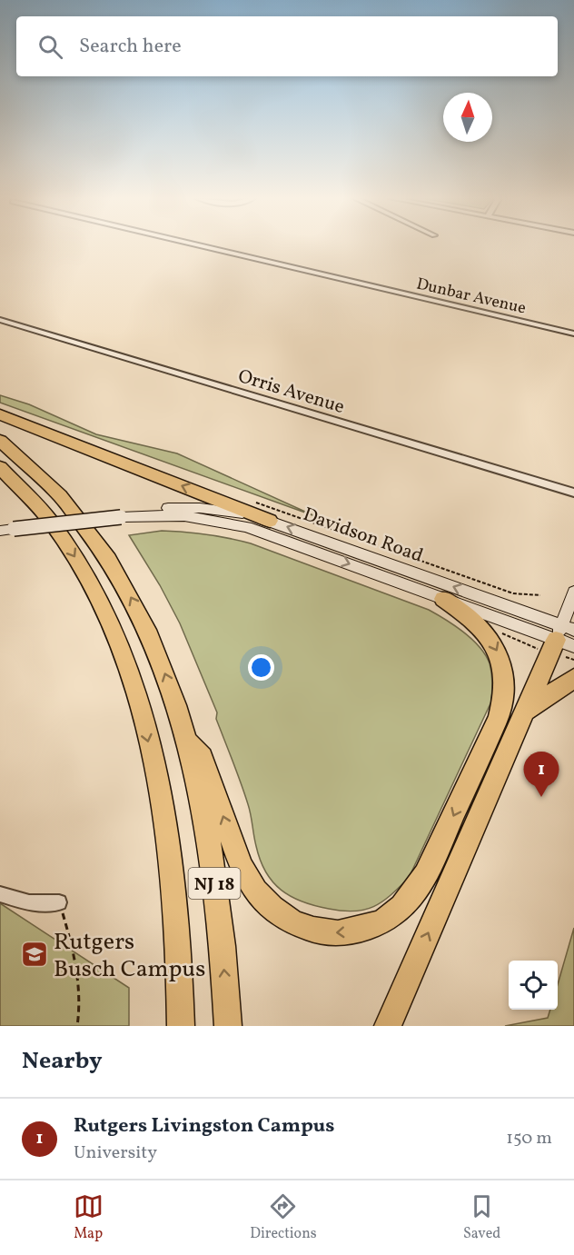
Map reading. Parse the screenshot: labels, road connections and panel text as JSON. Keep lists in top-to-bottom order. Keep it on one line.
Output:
{"streets":{"highway":["NJ 18"],"main road":["Davidson Road"],"street":["Dunbar Avenue","Orris Avenue"]},"places":{"school or university":["Rutgers Busch Campus"]},"north":"top","page":{"search":"Search here","pins":"1","heading":"Nearby","list":[{"mark":"1","name":"Rutgers Livingston Campus","note":"University","value":"150 m"}],"nav":["Map","Directions","Saved"]}}
